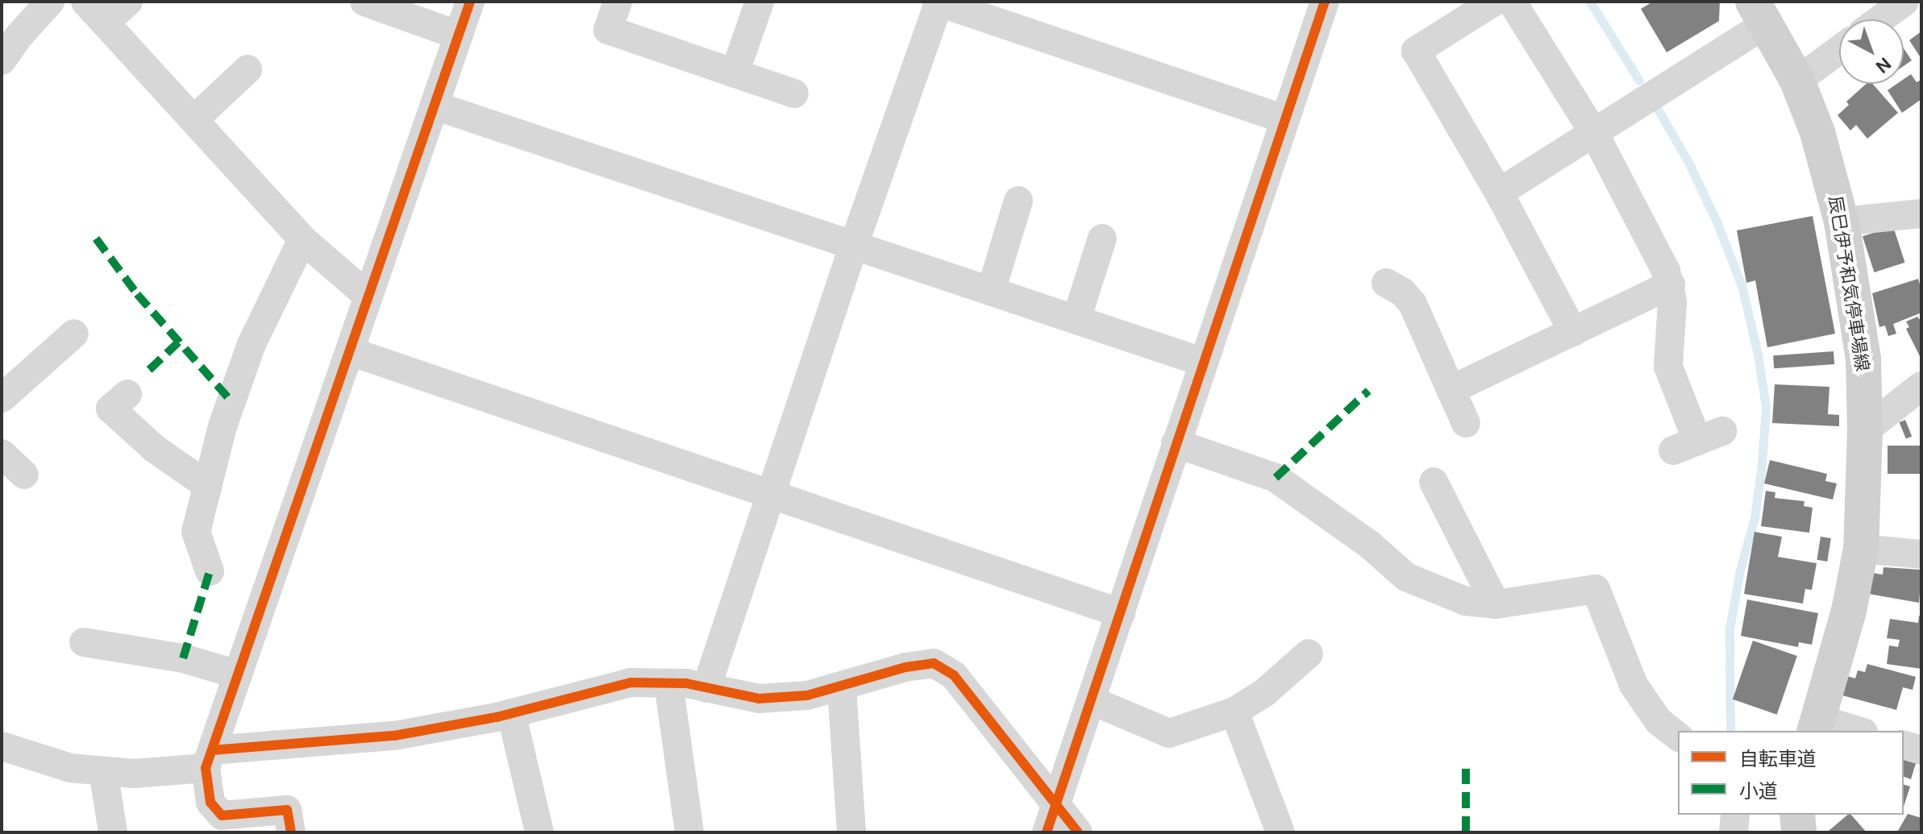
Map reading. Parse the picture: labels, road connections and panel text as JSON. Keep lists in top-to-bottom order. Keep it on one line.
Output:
{"streets":{"main road":["辰巳伊予和気停車場線"]},"legend":["自転車道","小道"],"north":"bottom right"}
